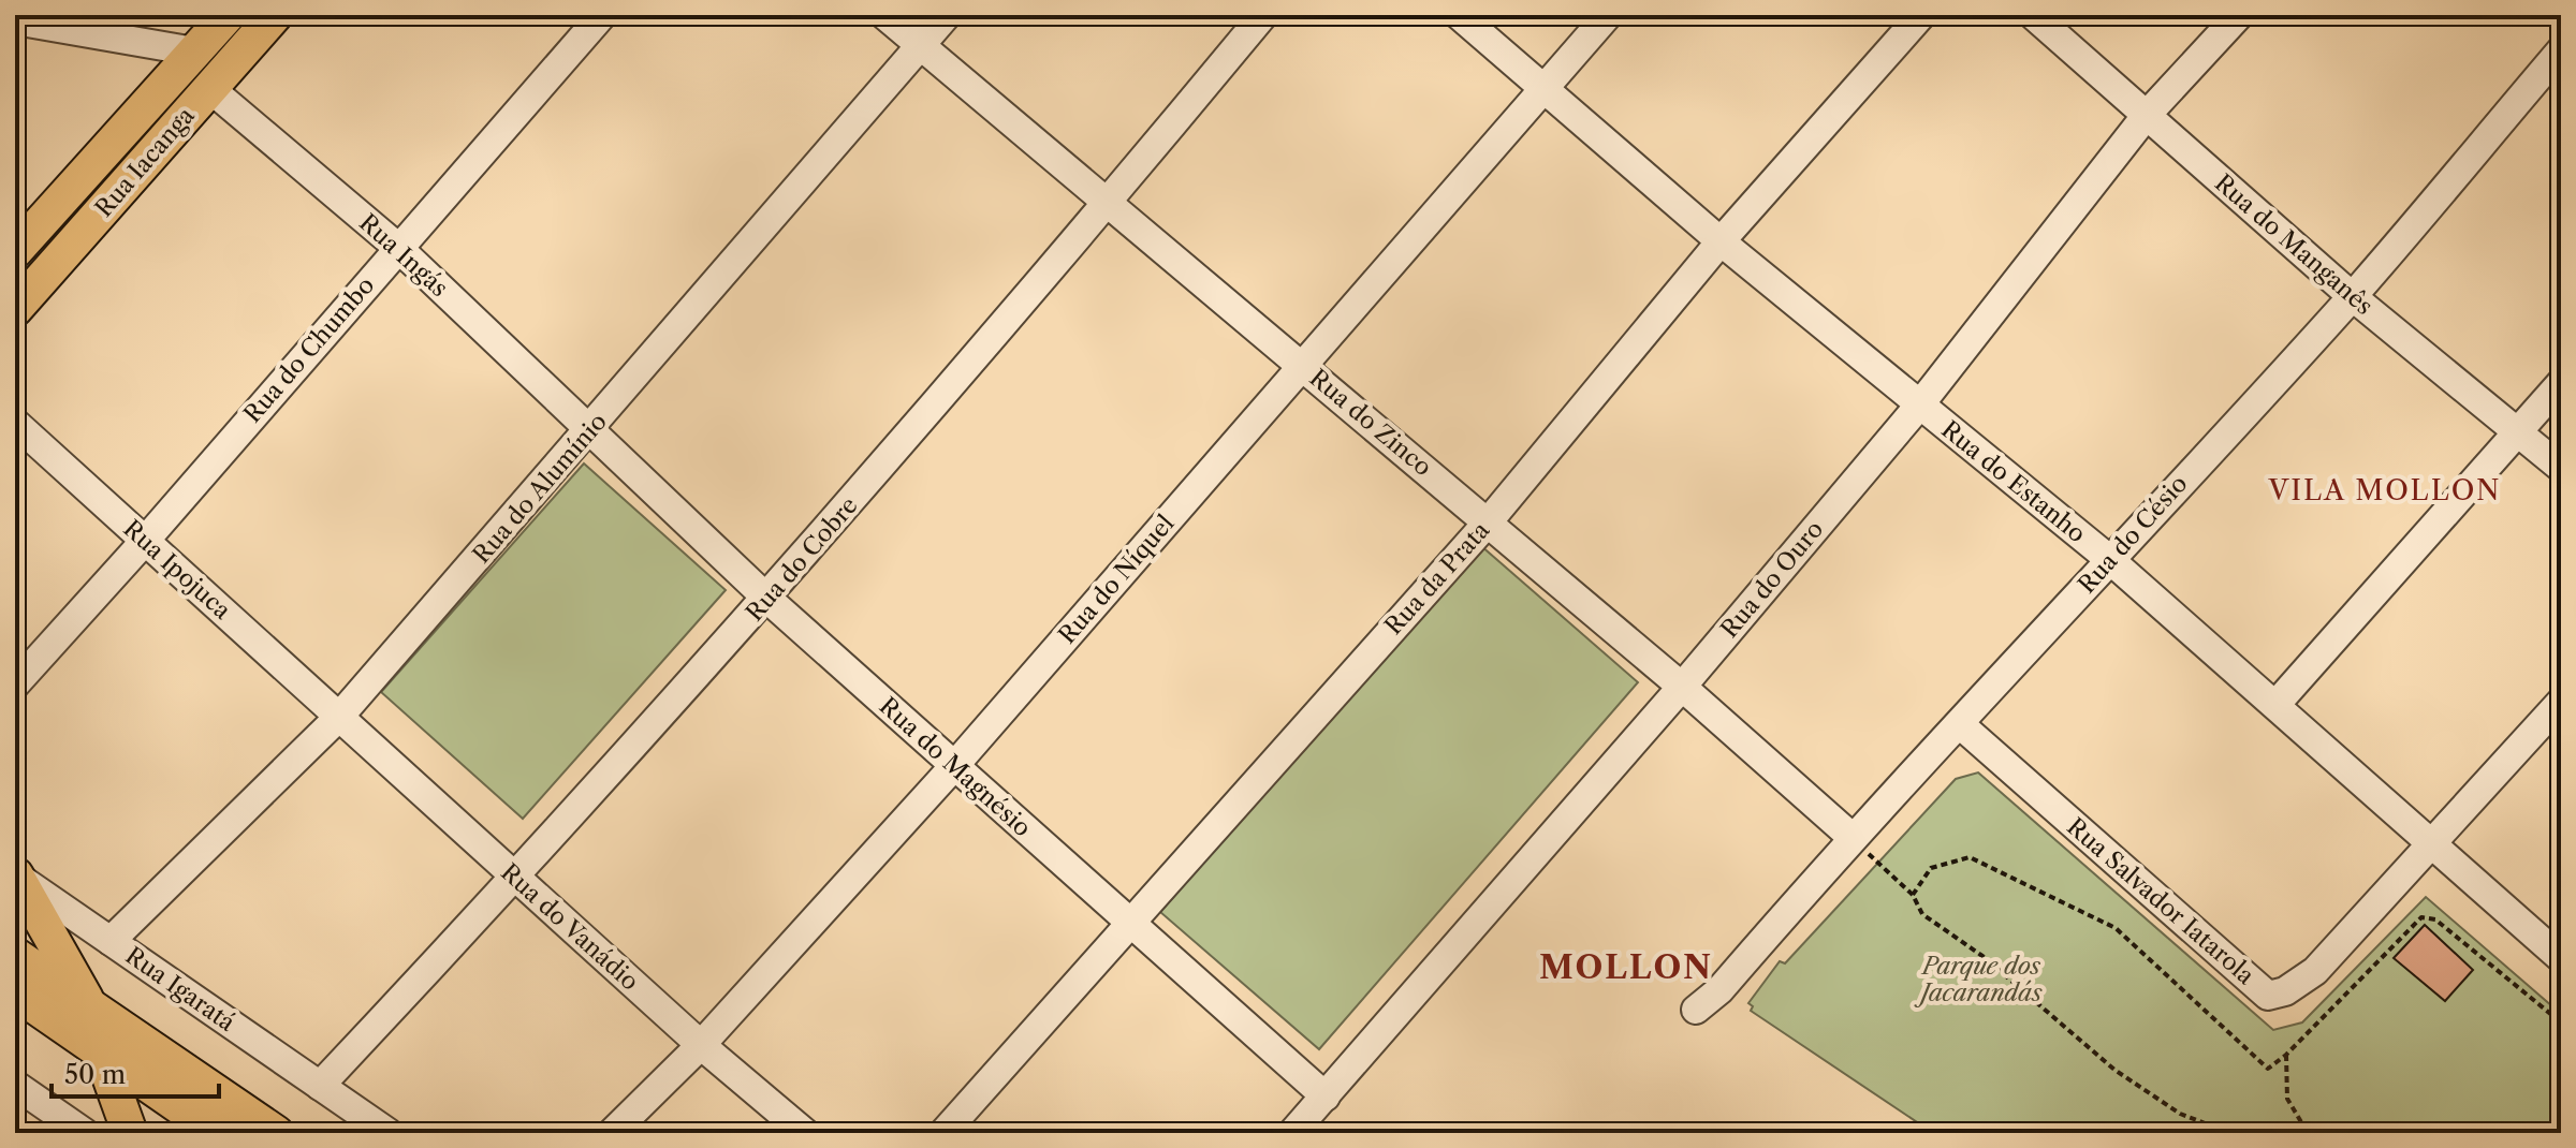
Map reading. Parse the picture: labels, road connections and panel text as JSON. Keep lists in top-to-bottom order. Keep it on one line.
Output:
{"streets":{"main road":["Rua Iacanga"],"street":["Rua do Manganês","Rua Ingás","Rua do Chumbo","Rua do Zinco","Rua do Estanho","Rua do Alumínio","Rua do Césio","Rua do Cobre","Rua Ipojuca","Rua da Prata","Rua do Níquel","Rua do Ouro","Rua do Magnésio","Rua Salvador Iatarola","Rua do Vanádio","Rua Igaratá"]},"crossings":[["Rua Iacanga","Rua Ingás"],["Rua do Manganês","Rua do Césio"],["Rua do Manganês","Rua do Ouro"],["Rua Ingás","Rua do Chumbo"],["Rua Ingás","Rua do Alumínio"],["Rua Ingás","Rua do Magnésio"],["Rua do Chumbo","Rua Ipojuca"],["Rua do Zinco","Rua do Alumínio"],["Rua do Zinco","Rua do Césio"],["Rua do Zinco","Rua do Cobre"],["Rua do Zinco","Rua da Prata"],["Rua do Zinco","Rua do Níquel"],["Rua do Zinco","Rua do Ouro"],["Rua do Estanho","Rua do Césio"],["Rua do Estanho","Rua da Prata"],["Rua do Estanho","Rua do Níquel"],["Rua do Estanho","Rua do Ouro"],["Rua do Estanho","Rua Salvador Iatarola"],["Rua do Alumínio","Rua Ipojuca"],["Rua do Alumínio","Rua do Magnésio"],["Rua do Alumínio","Rua do Vanádio"],["Rua do Alumínio","Rua Igaratá"],["Rua do Césio","Rua Salvador Iatarola"],["Rua do Cobre","Rua do Magnésio"],["Rua do Cobre","Rua do Vanádio"],["Rua do Cobre","Rua Igaratá"],["Rua Ipojuca","Rua do Vanádio"],["Rua da Prata","Rua do Magnésio"],["Rua do Níquel","Rua do Magnésio"],["Rua do Níquel","Rua do Vanádio"],["Rua do Ouro","Rua do Magnésio"]],"districts":["VILA MOLLON","MOLLON"],"parks":["Parque dos Jacarandás"],"scale_bar":"50 m"}
